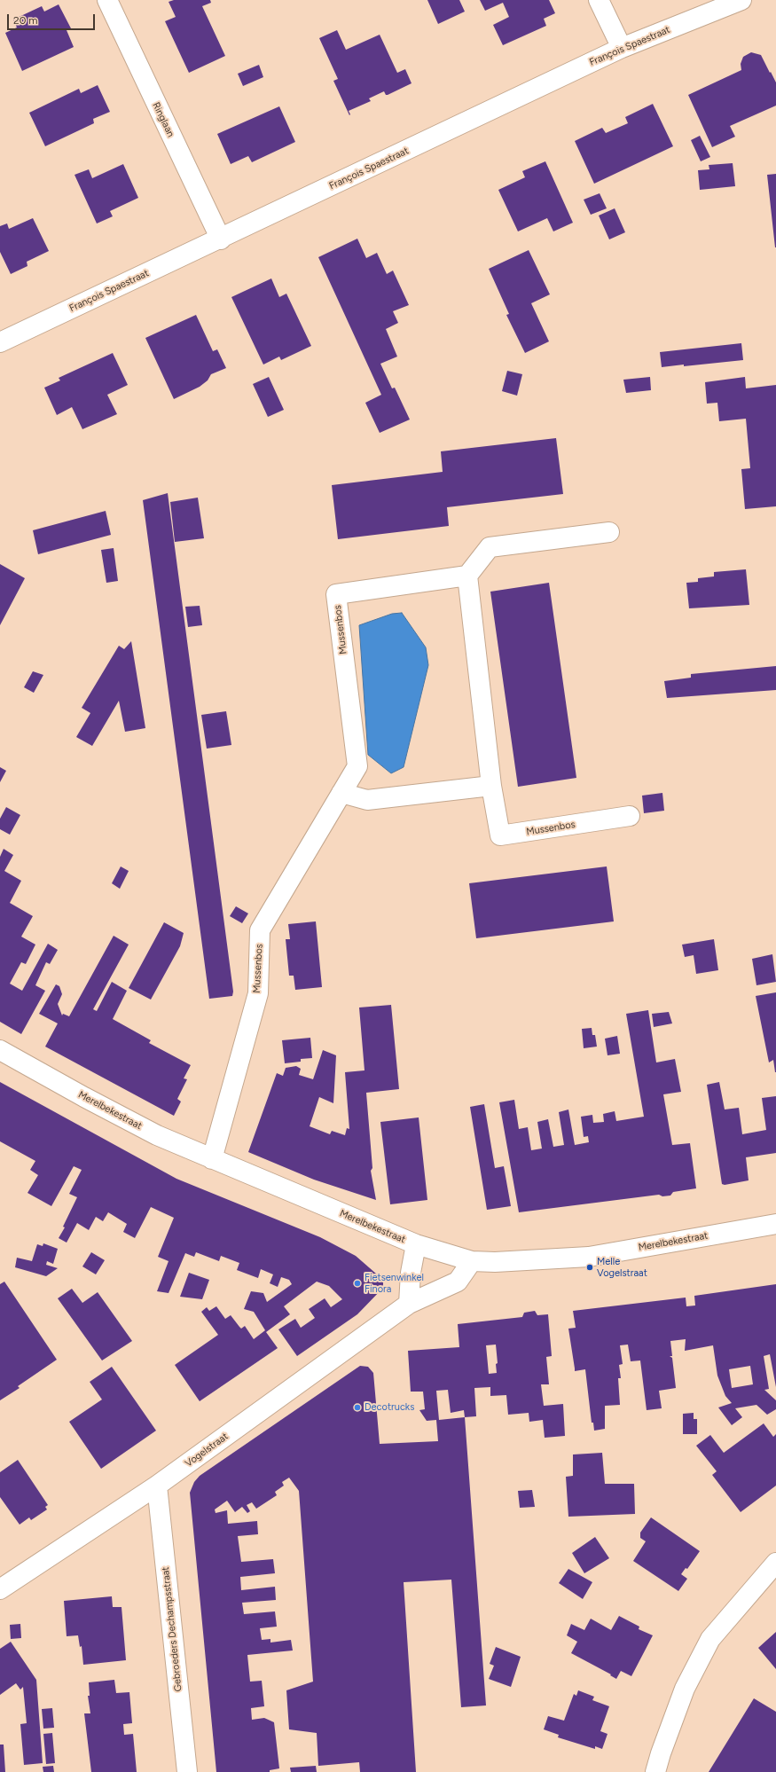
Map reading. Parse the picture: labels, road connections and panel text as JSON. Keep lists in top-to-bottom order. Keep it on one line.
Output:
{"streets":{"street":["François Spaestraat","Ringlaan","Mussenbos","Merelbekestraat","Vogelstraat","Gebroeders Dechampsstraat"]},"crossings":[["François Spaestraat","Ringlaan"],["Mussenbos","Merelbekestraat"],["Merelbekestraat","Vogelstraat"],["Vogelstraat","Gebroeders Dechampsstraat"]],"places":["Melle Vogelstraat","Fietsenwinkel Finora","Decotrucks"],"scale_bar":"20 m"}
